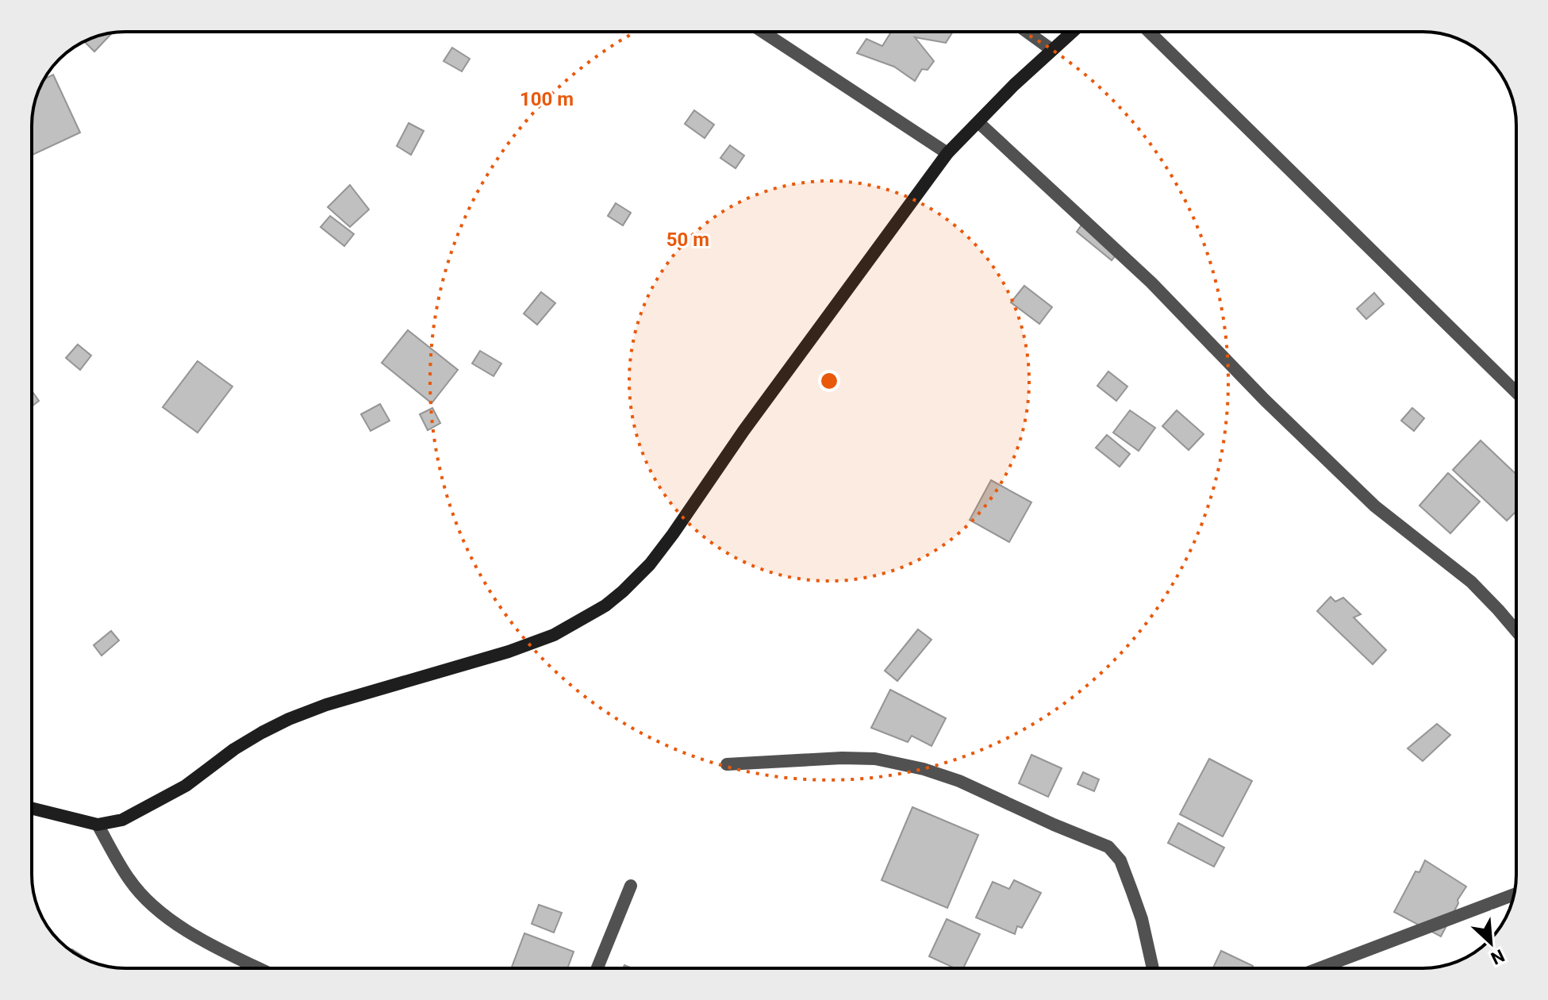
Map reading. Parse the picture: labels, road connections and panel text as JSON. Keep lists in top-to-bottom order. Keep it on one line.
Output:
{"north":"bottom right","rings":["100 m","50 m"]}
